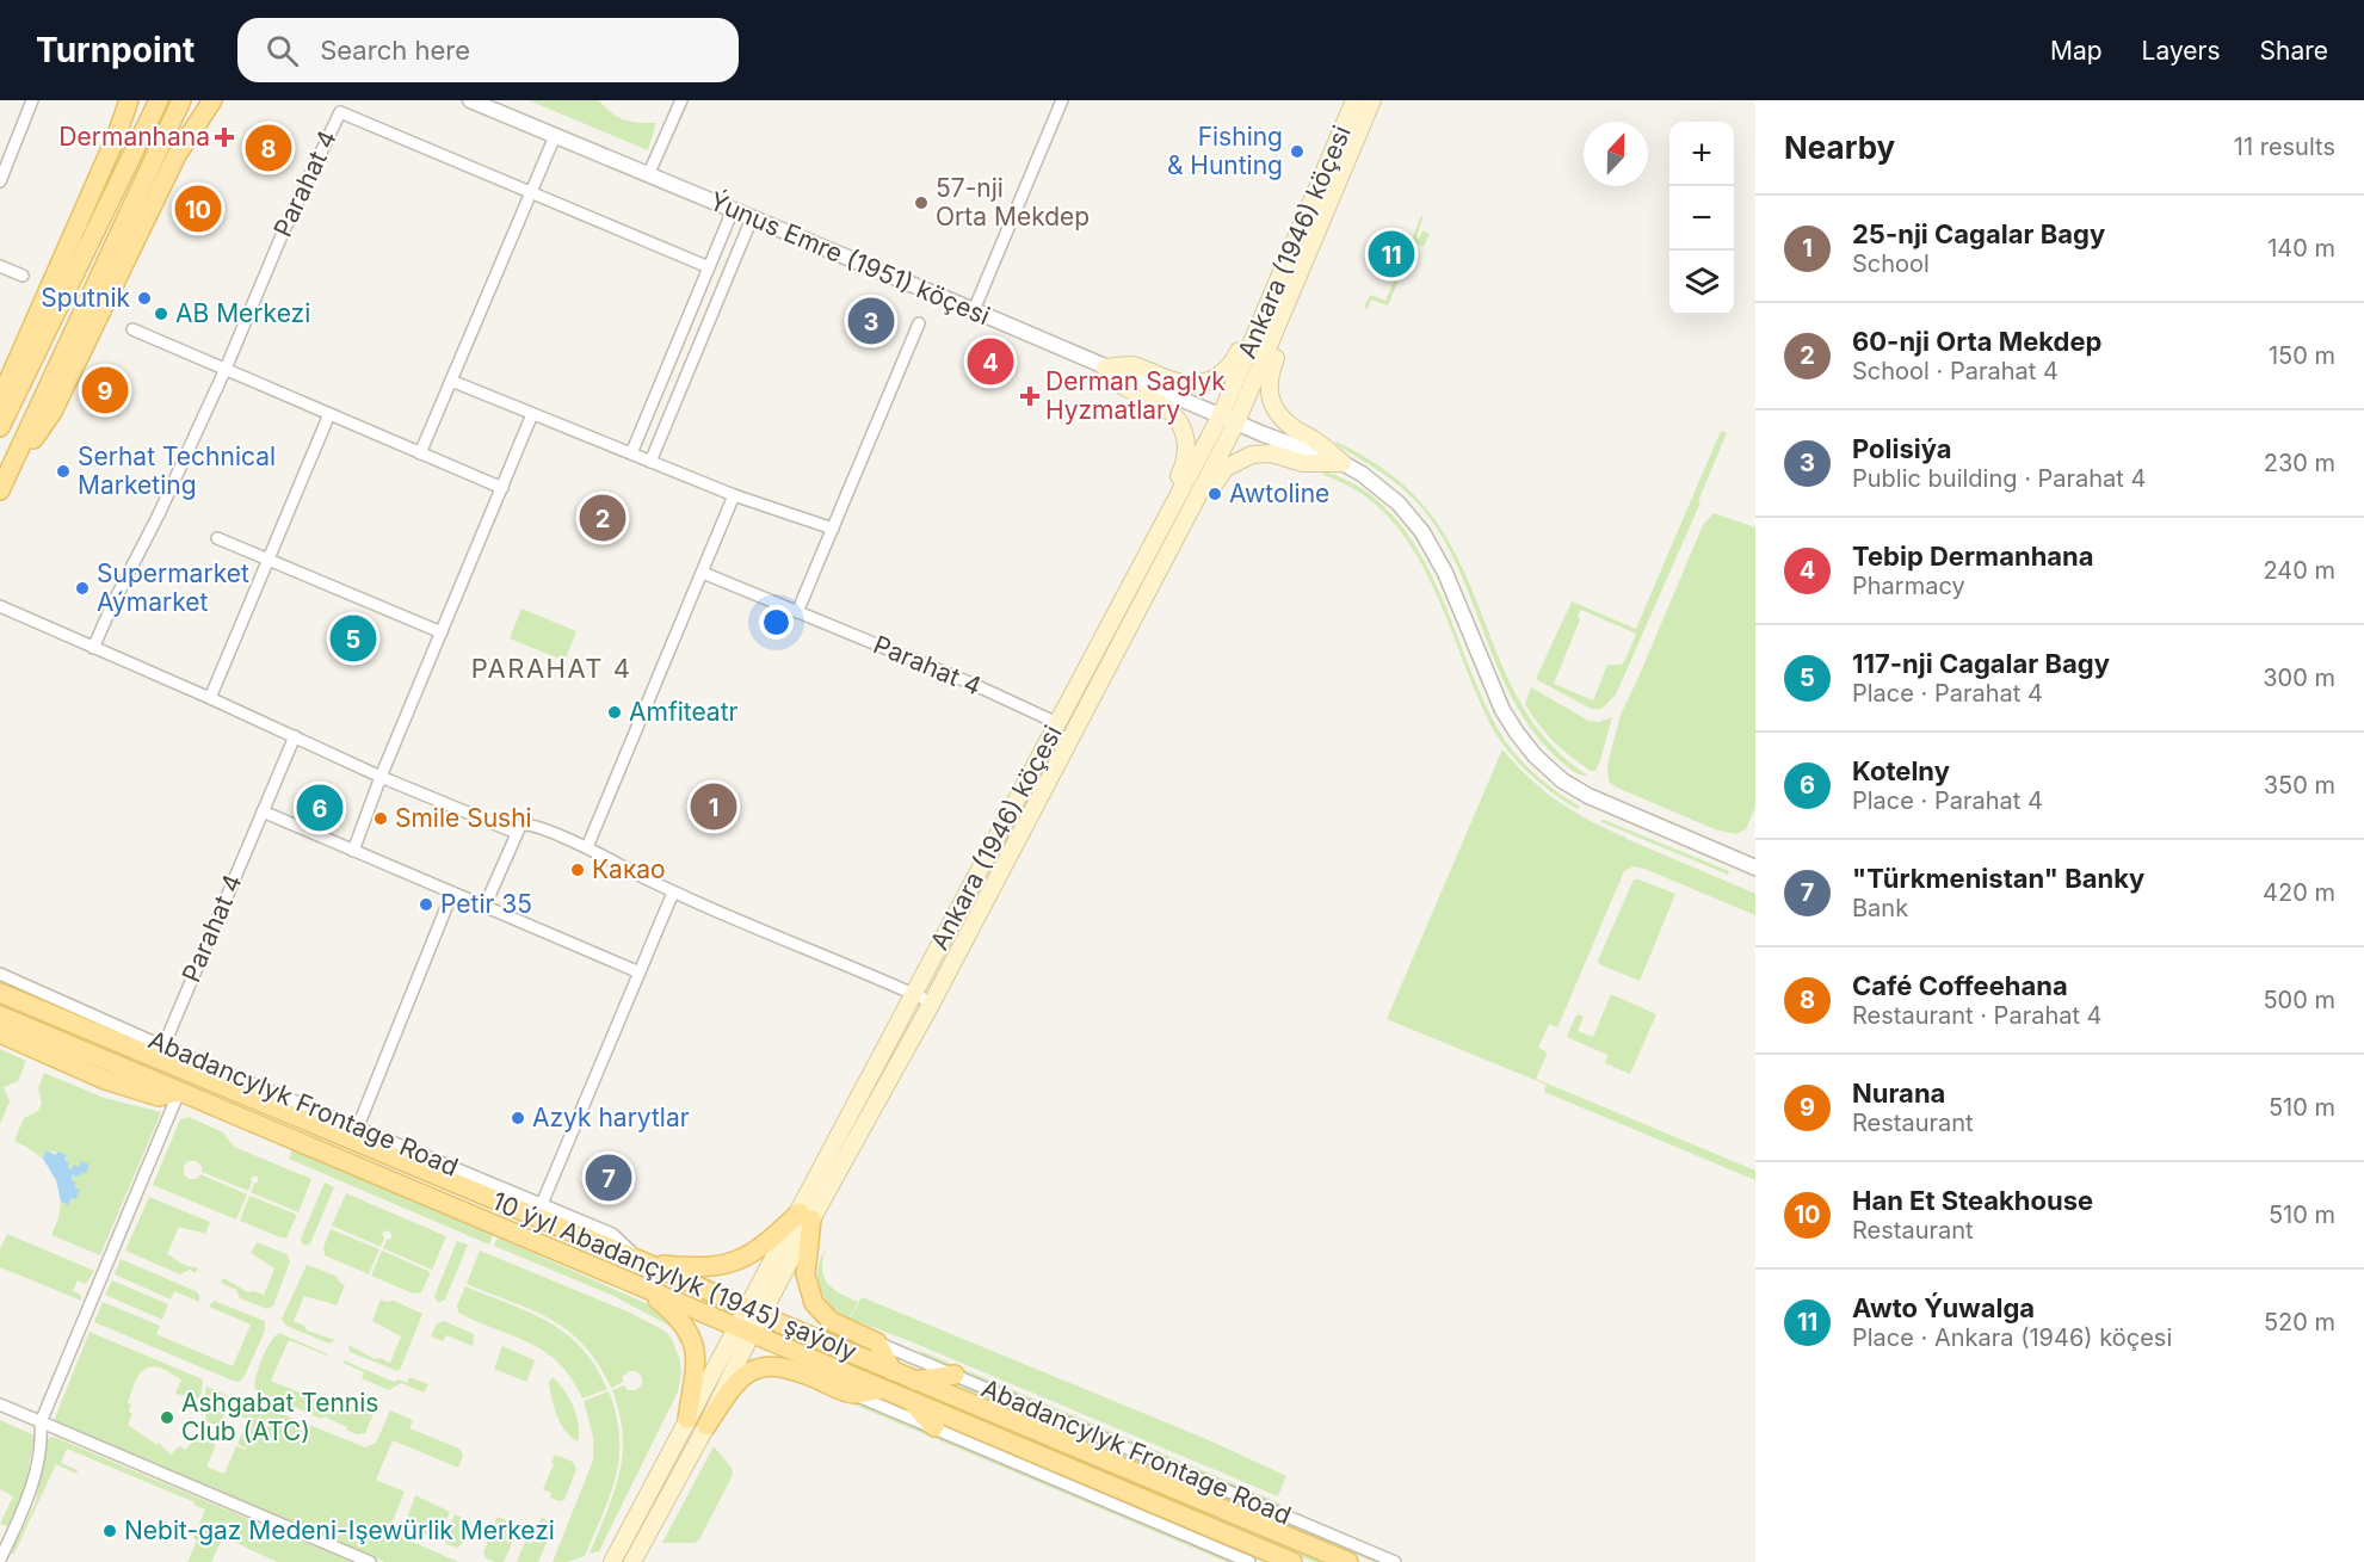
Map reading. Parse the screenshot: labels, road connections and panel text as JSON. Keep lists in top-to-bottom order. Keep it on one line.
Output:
{"streets":{"main road":["Ankara (1946) köçesi","10 ýyl Abadançylyk (1945) şaýoly"],"street":["Parahat 4","Ýunus Emre (1951) köçesi","Abadancylyk Frontage Road"]},"crossings":[["Parahat 4","Ankara (1946) köçesi"],["Parahat 4","Abadancylyk Frontage Road"],["Ankara (1946) köçesi","Ýunus Emre (1951) köçesi"],["Ankara (1946) köçesi","10 ýyl Abadançylyk (1945) şaýoly"],["Abadancylyk Frontage Road","10 ýyl Abadançylyk (1945) şaýoly"]],"districts":["PARAHAT 4"],"places":{"health":["Dermanhana","Derman Saglyk Hyzmatlary"],"other":["Fishing & Hunting","57-nji Orta Mekdep","Sputnik","AB Merkezi","Serhat Technical Marketing","Awtoline","Supermarket Aýmarket","Amfiteatr","Smile Sushi","Какао","Petir 35","Azyk harytlar","Ashgabat Tennis Club (ATC)","Nebit-gaz Medeni-Işewürlik Merkezi"]},"north":"top","page":{"header":"Turnpoint","search":"Search here","nav":["Map","Layers","Share"],"heading":["Nearby","11 results"],"map_buttons":["+","−"],"pins":["8","10","11","3","4","9","2","5","1","6","7"],"list":[{"mark":"1","name":"25-nji Cagalar Bagy","note":"School","value":"140 m"},{"mark":"2","name":"60-nji Orta Mekdep","note":"School · Parahat 4","value":"150 m"},{"mark":"3","name":"Polisiýa","note":"Public building · Parahat 4","value":"230 m"},{"mark":"4","name":"Tebip Dermanhana","note":"Pharmacy","value":"240 m"},{"mark":"5","name":"117-nji Cagalar Bagy","note":"Place · Parahat 4","value":"300 m"},{"mark":"6","name":"Kotelny","note":"Place · Parahat 4","value":"350 m"},{"mark":"7","name":"\"Türkmenistan\" Banky","note":"Bank","value":"420 m"},{"mark":"8","name":"Café Coffeehana","note":"Restaurant · Parahat 4","value":"500 m"},{"mark":"9","name":"Nurana","note":"Restaurant","value":"510 m"},{"mark":"10","name":"Han Et Steakhouse","note":"Restaurant","value":"510 m"},{"mark":"11","name":"Awto Ýuwalga","note":"Place · Ankara (1946) köçesi","value":"520 m"}]}}
